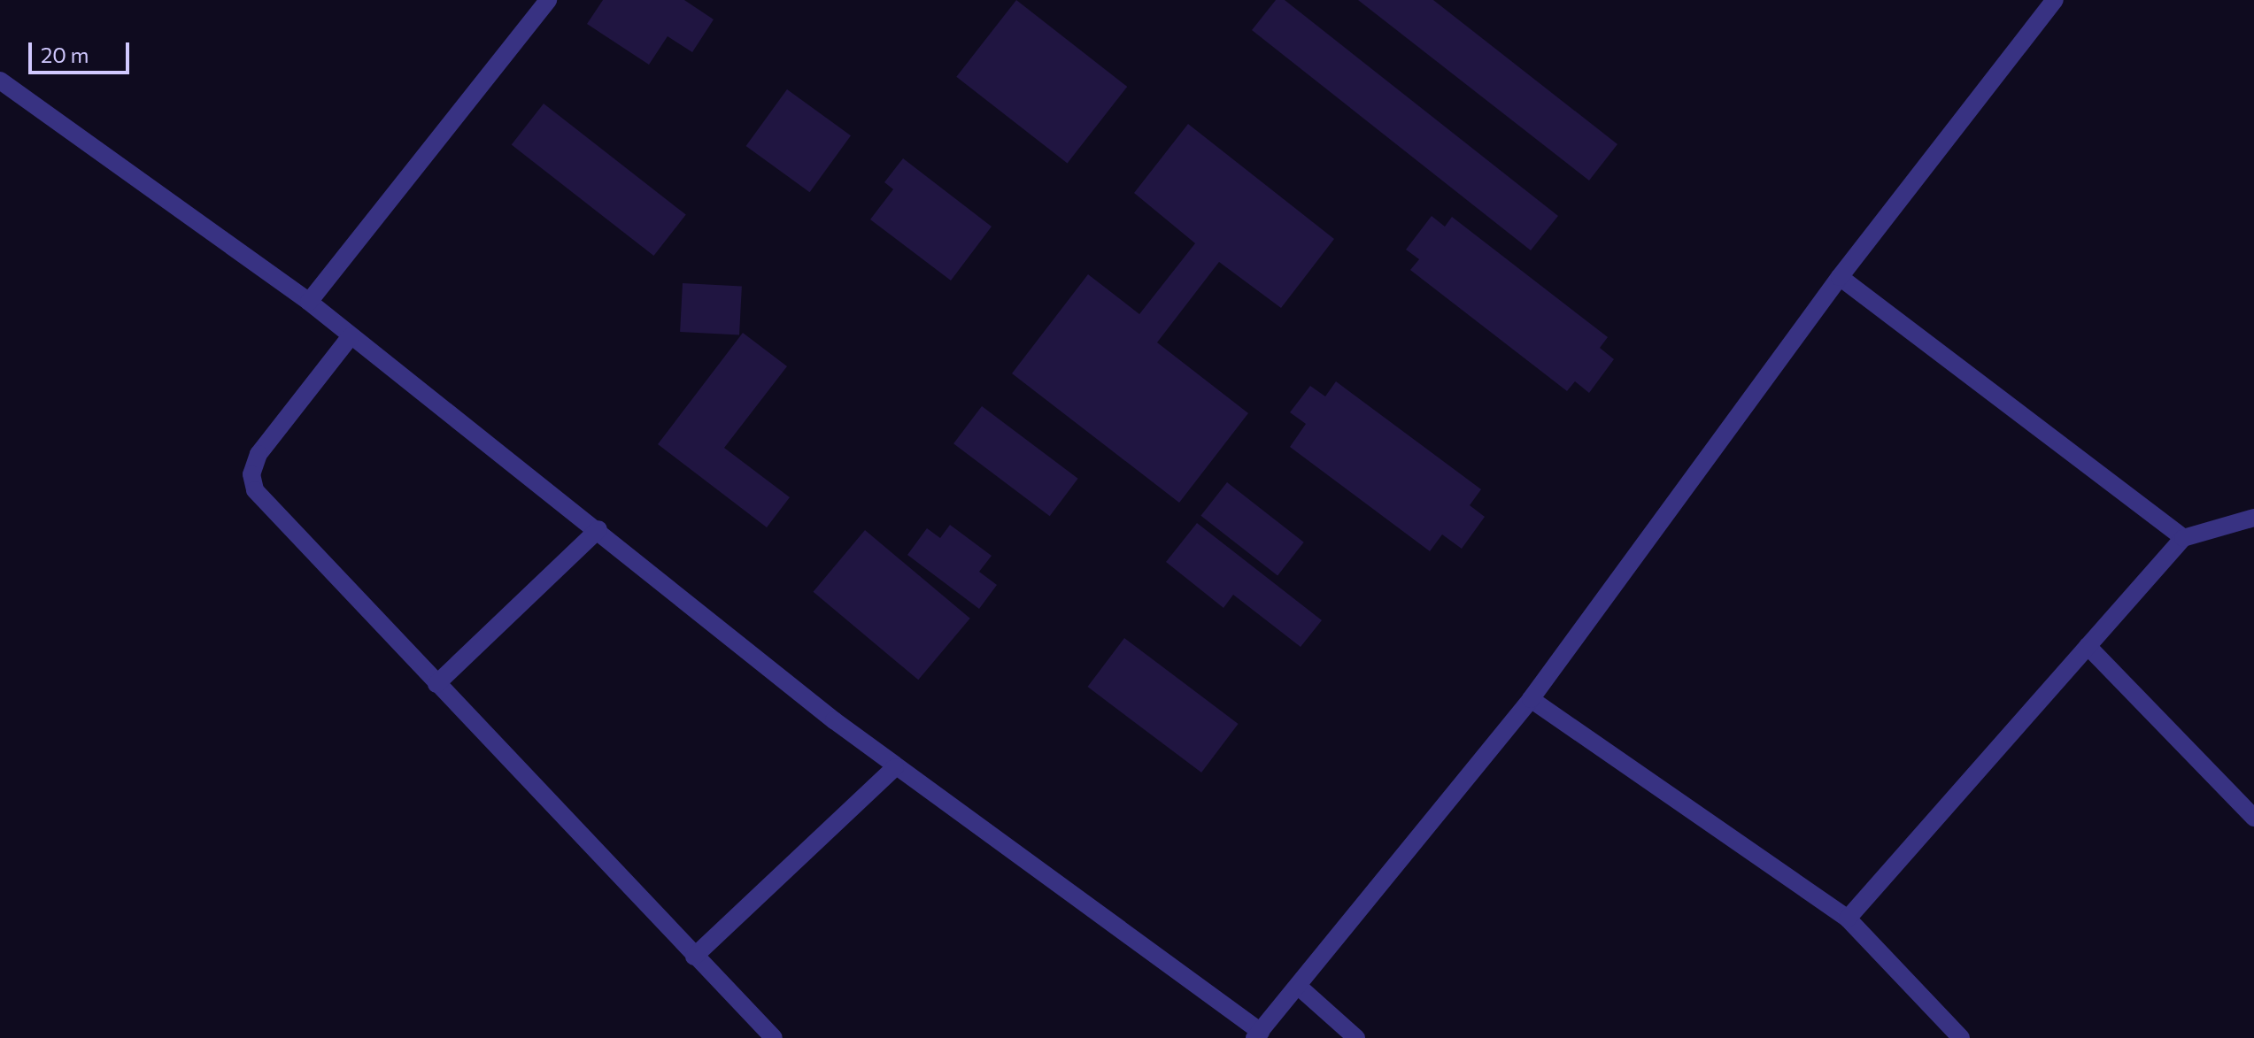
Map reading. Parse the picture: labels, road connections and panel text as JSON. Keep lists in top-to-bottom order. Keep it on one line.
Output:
{"scale_bar":"20 m"}
